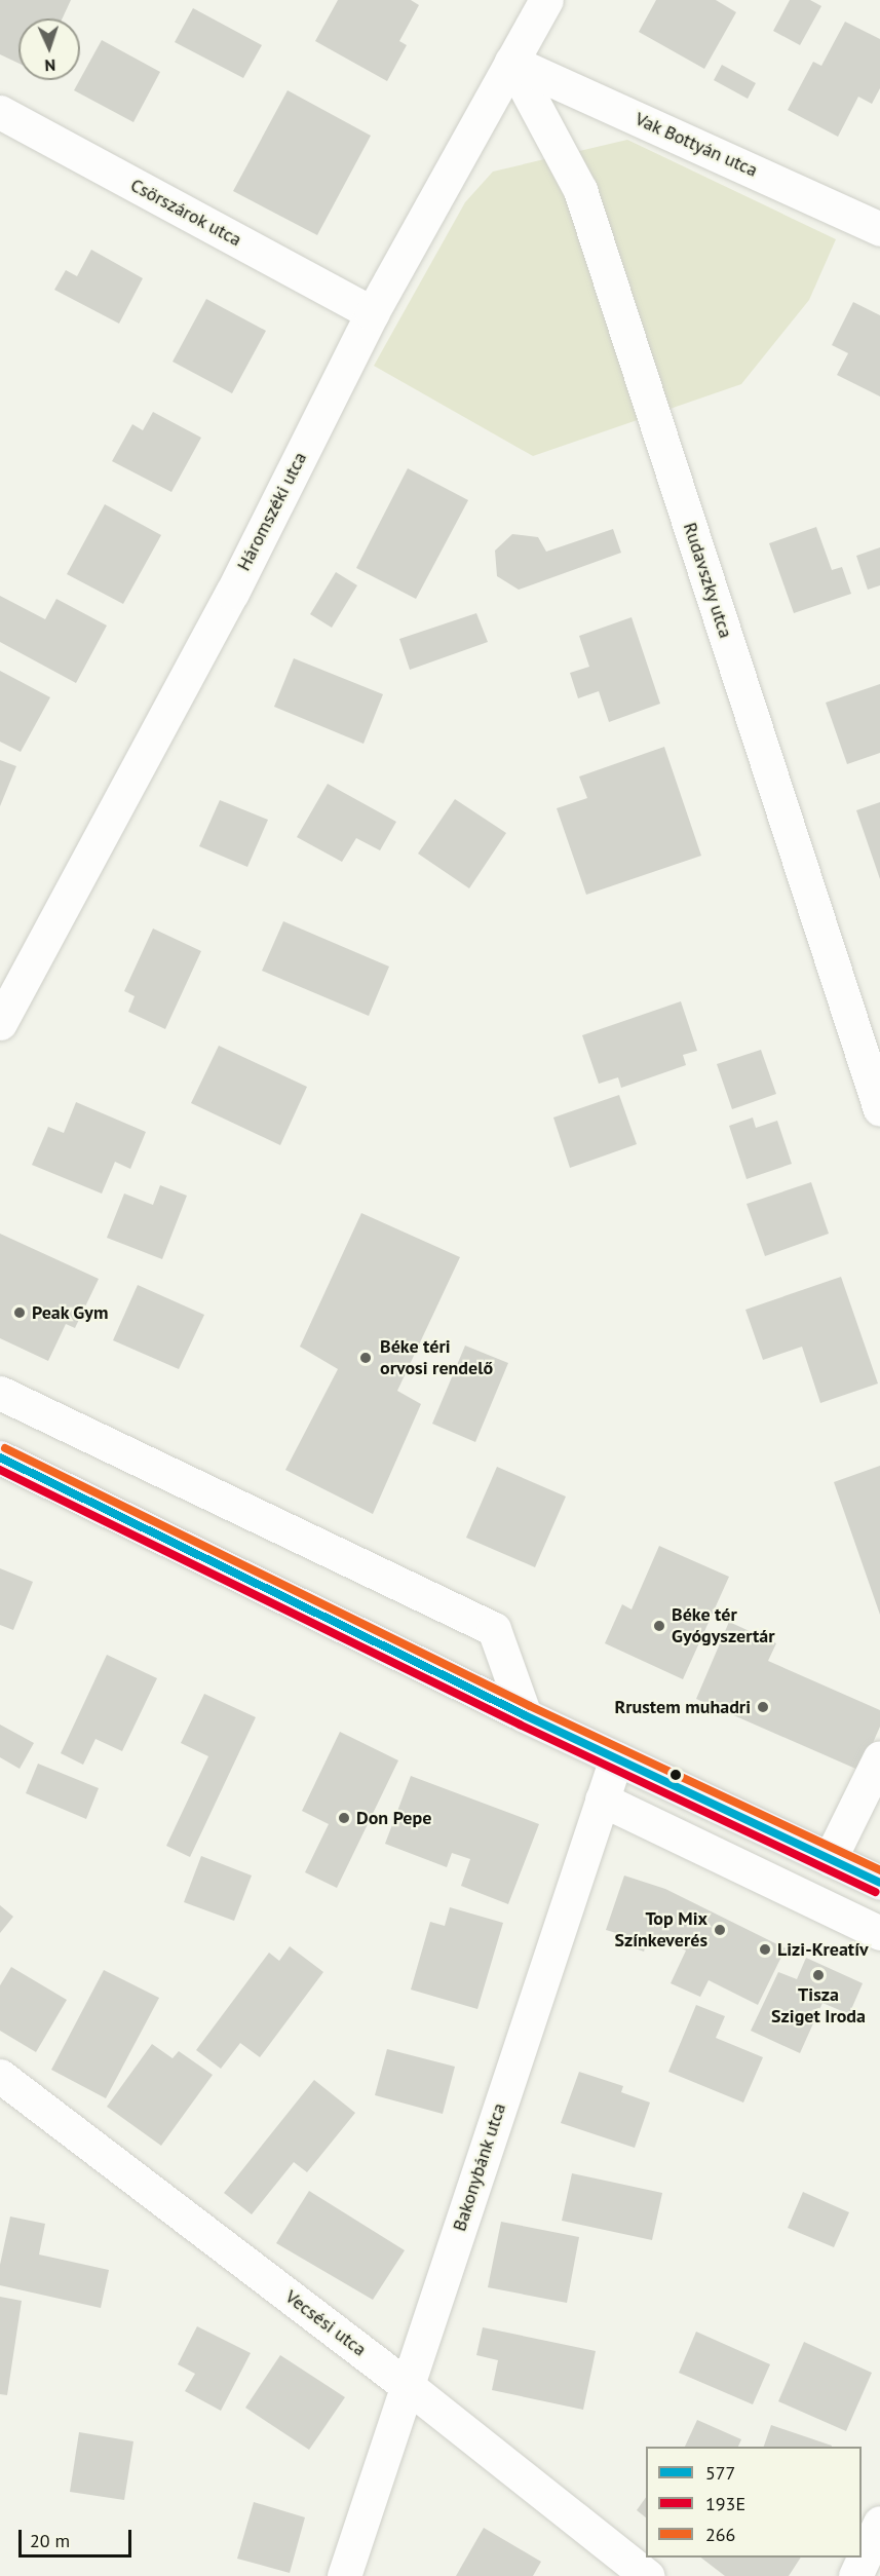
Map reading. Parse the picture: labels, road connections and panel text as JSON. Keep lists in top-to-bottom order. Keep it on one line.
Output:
{"streets":{"street":["Vak Bottyán utca","Csörszárok utca","Háromszéki utca","Rudavszky utca","Bakonybánk utca","Vecsési utca"]},"crossings":[["Vak Bottyán utca","Háromszéki utca"],["Vak Bottyán utca","Rudavszky utca"],["Csörszárok utca","Háromszéki utca"],["Háromszéki utca","Rudavszky utca"],["Bakonybánk utca","Vecsési utca"]],"places":["Peak Gym","Béke téri orvosi rendelő","Béke tér Gyógyszertár","Rrustem muhadri","Don Pepe","Top Mix Színkeverés","Lizi-Kreatív","Tisza Sziget Iroda"],"lines":["transit line 266","transit line 577","transit line 193E"],"legend":["577","193E","266"],"scale_bar":"20 m","north":"bottom"}
